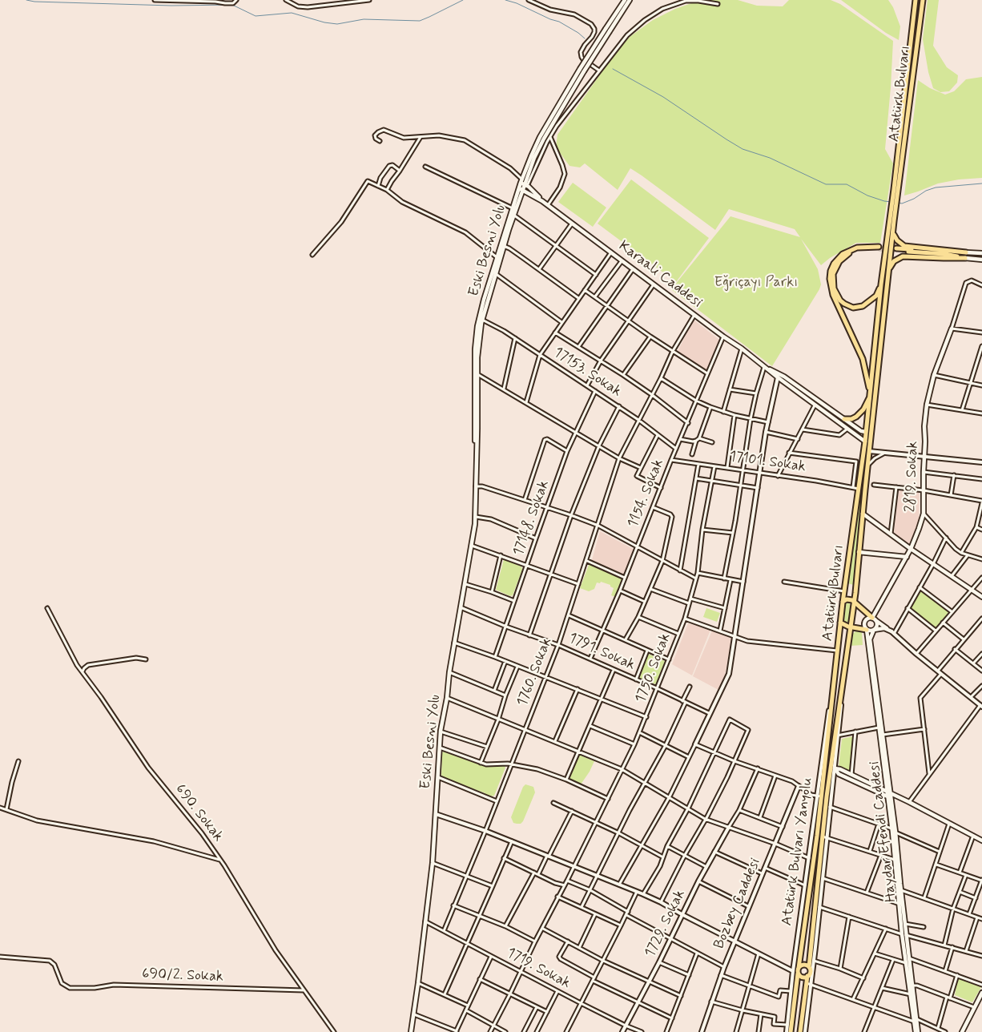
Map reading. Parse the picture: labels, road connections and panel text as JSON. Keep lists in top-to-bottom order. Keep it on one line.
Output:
{"streets":{"highway":["Atatürk Bulvarı"],"main road":["Eski Besni Yolu","Karaali Caddesi","2819. Sokak","Haydar Efendi Caddesi"],"street":["17153. Sokak","17101. Sokak","1154. Sokak","17148. Sokak","1791. Sokak","1750. Sokak","1760. Sokak","690. Sokak","Atatürk Bulvarı Yanyolu","Bozbey Caddesi","1729. Sokak","1719. Sokak","690/2. Sokak"]},"crossings":[["Atatürk Bulvarı","Karaali Caddesi"],["Atatürk Bulvarı","17101. Sokak"],["Atatürk Bulvarı","Atatürk Bulvarı Yanyolu"],["Eski Besni Yolu","17153. Sokak"],["Eski Besni Yolu","1791. Sokak"],["Eski Besni Yolu","1719. Sokak"],["Karaali Caddesi","1154. Sokak"],["Karaali Caddesi","1760. Sokak"],["17153. Sokak","1154. Sokak"],["17153. Sokak","17148. Sokak"],["17153. Sokak","1760. Sokak"],["17101. Sokak","1154. Sokak"],["17101. Sokak","1750. Sokak"],["2819. Sokak","Haydar Efendi Caddesi"],["1154. Sokak","1791. Sokak"],["17148. Sokak","1791. Sokak"],["1791. Sokak","1750. Sokak"],["1791. Sokak","1760. Sokak"],["1750. Sokak","1719. Sokak"],["1760. Sokak","1719. Sokak"],["690. Sokak","690/2. Sokak"],["1729. Sokak","1719. Sokak"]],"parks":["Eğriçayı Parkı"]}
